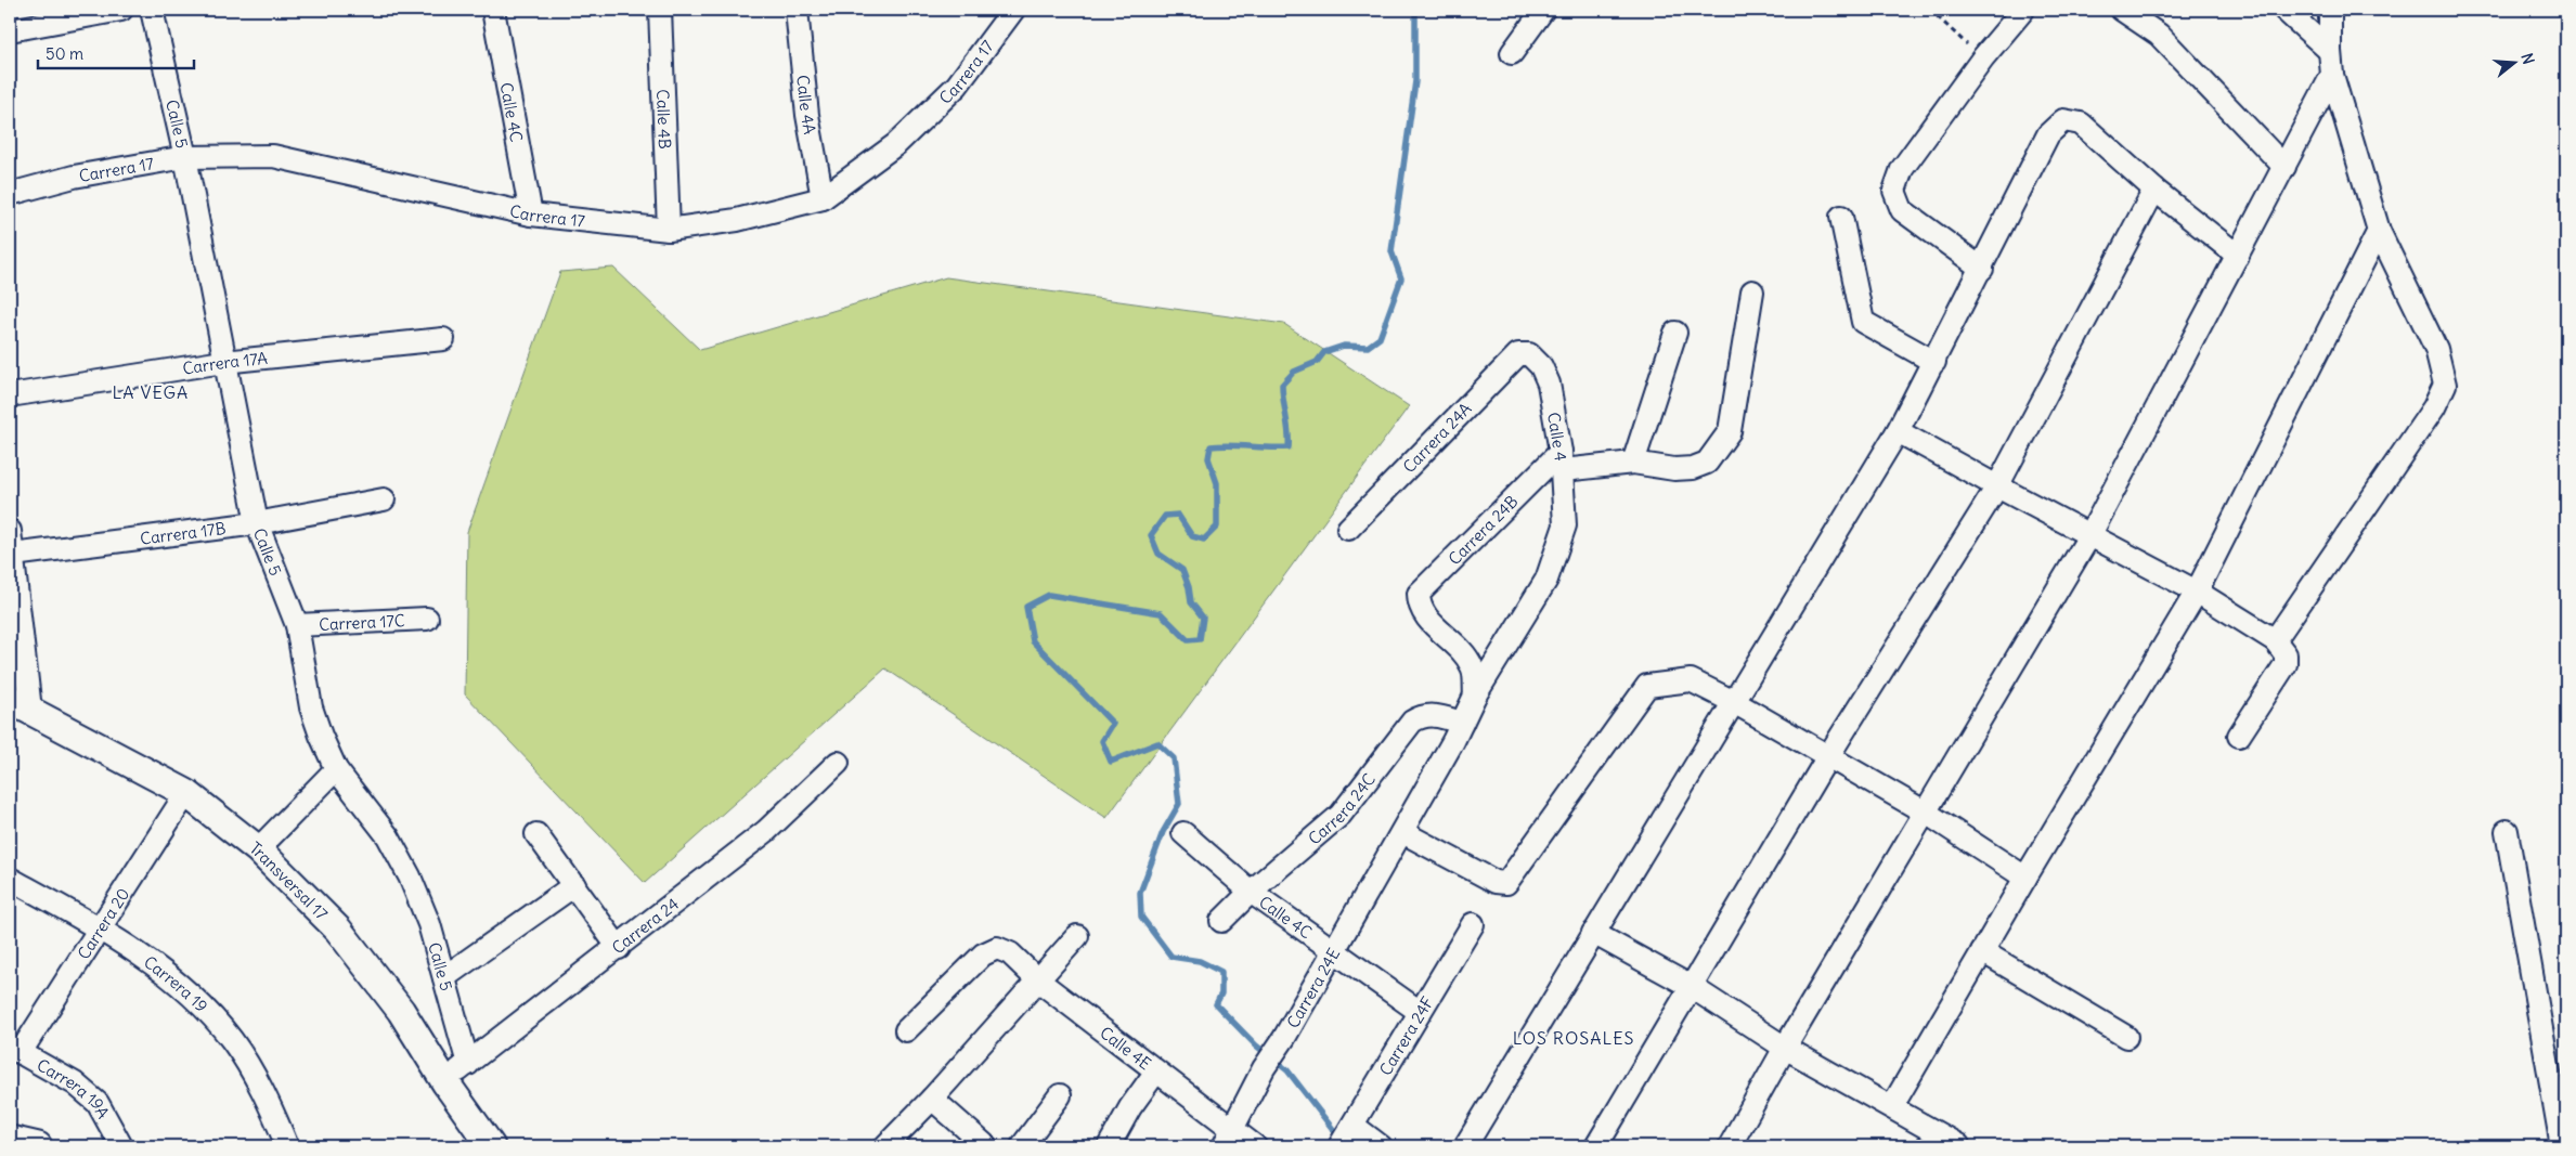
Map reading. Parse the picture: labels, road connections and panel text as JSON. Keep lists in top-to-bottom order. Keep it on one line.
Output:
{"streets":{"street":["Carrera 17","Calle 4A","Calle 4C","Calle 4B","Calle 5","Carrera 17A","Calle 4","Carrera 24A","Carrera 24B","Carrera 17B","Carrera 17C","Carrera 24C","Transversal 17","Carrera 20","Carrera 24","Carrera 19","Carrera 24E","Carrera 24F","Calle 4E","Carrera 19A"]},"crossings":[["Carrera 17","Calle 4A"],["Carrera 17","Calle 4C"],["Carrera 17","Calle 4B"],["Carrera 17","Calle 5"],["Calle 4C","Carrera 24C"],["Calle 4C","Carrera 24E"],["Calle 4C","Carrera 24F"],["Calle 5","Carrera 17A"],["Calle 5","Carrera 17B"],["Calle 5","Carrera 17C"],["Calle 5","Carrera 24"],["Calle 4","Carrera 24A"],["Calle 4","Carrera 24B"],["Transversal 17","Carrera 20"],["Transversal 17","Carrera 24"],["Carrera 20","Carrera 19"],["Carrera 20","Carrera 19A"],["Carrera 24E","Calle 4E"]],"districts":["LA VEGA","LOS ROSALES"],"scale_bar":"50 m","north":"right"}
